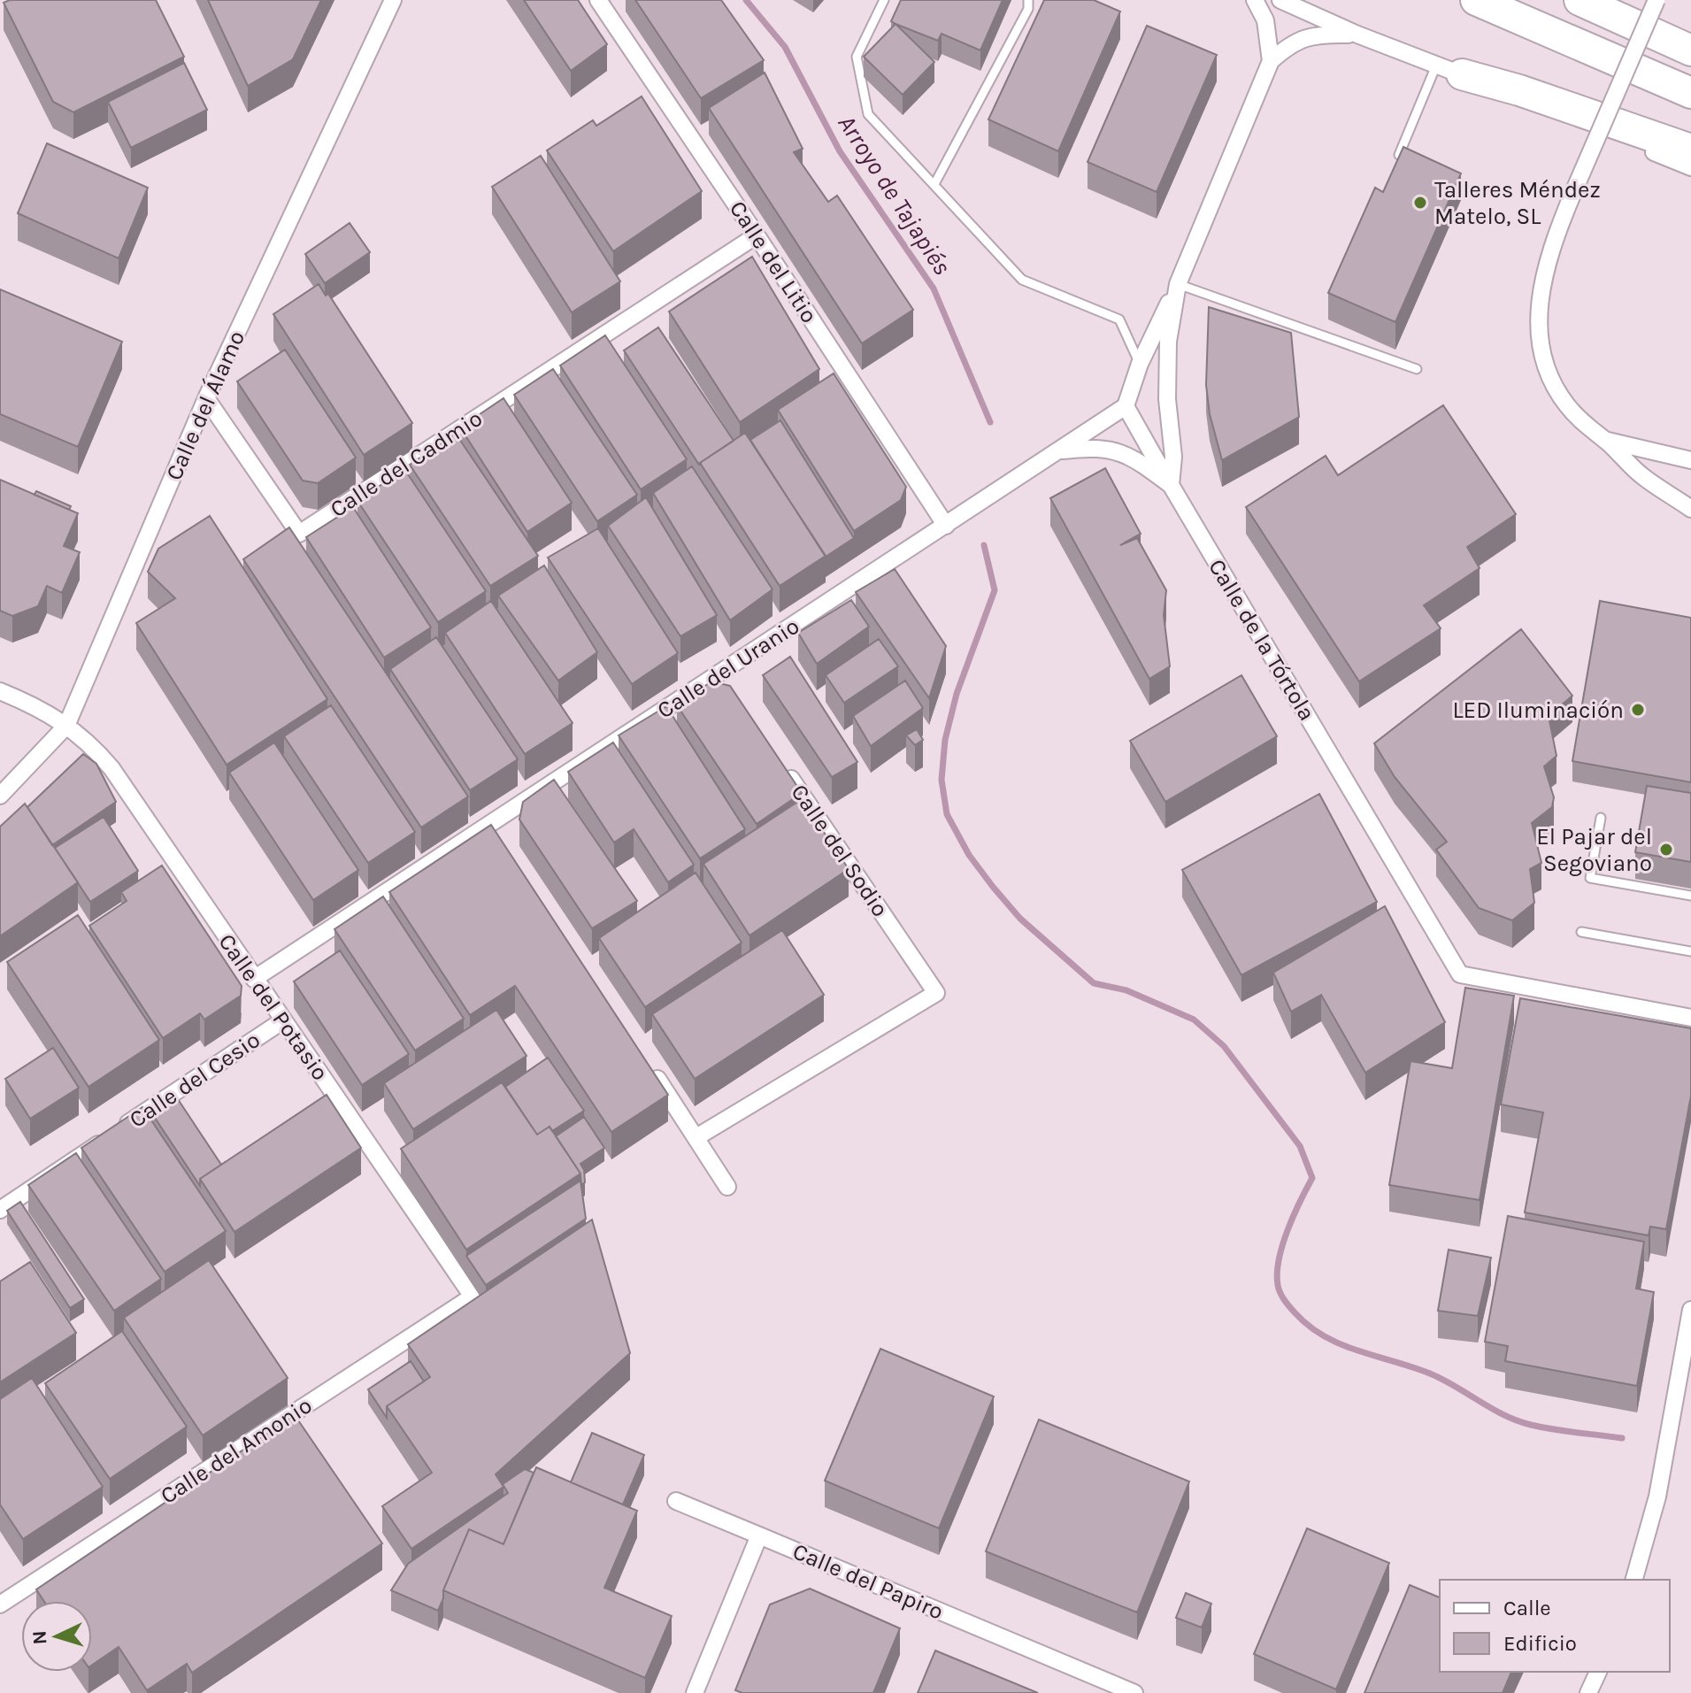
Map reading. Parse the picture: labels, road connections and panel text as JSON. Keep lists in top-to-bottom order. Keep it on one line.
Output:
{"streets":{"street":["Calle del Litio","Calle del Álamo","Calle del Cadmio","Calle de la Tórtola","Calle del Uranio","Calle del Sodio","Calle del Potasio","Calle del Cesio","Calle del Amonio","Calle del Papiro"]},"crossings":[["Calle del Litio","Calle del Cadmio"],["Calle del Litio","Calle del Uranio"],["Calle del Álamo","Calle del Cadmio"],["Calle del Álamo","Calle del Potasio"],["Calle de la Tórtola","Calle del Uranio"],["Calle del Uranio","Calle del Potasio"],["Calle del Potasio","Calle del Cesio"],["Calle del Potasio","Calle del Amonio"]],"water":["Arroyo de Tajapiés"],"places":["Talleres Méndez Matelo, SL","LED Iluminación","El Pajar del Segoviano"],"legend":["Calle","Edificio"],"north":"left"}
